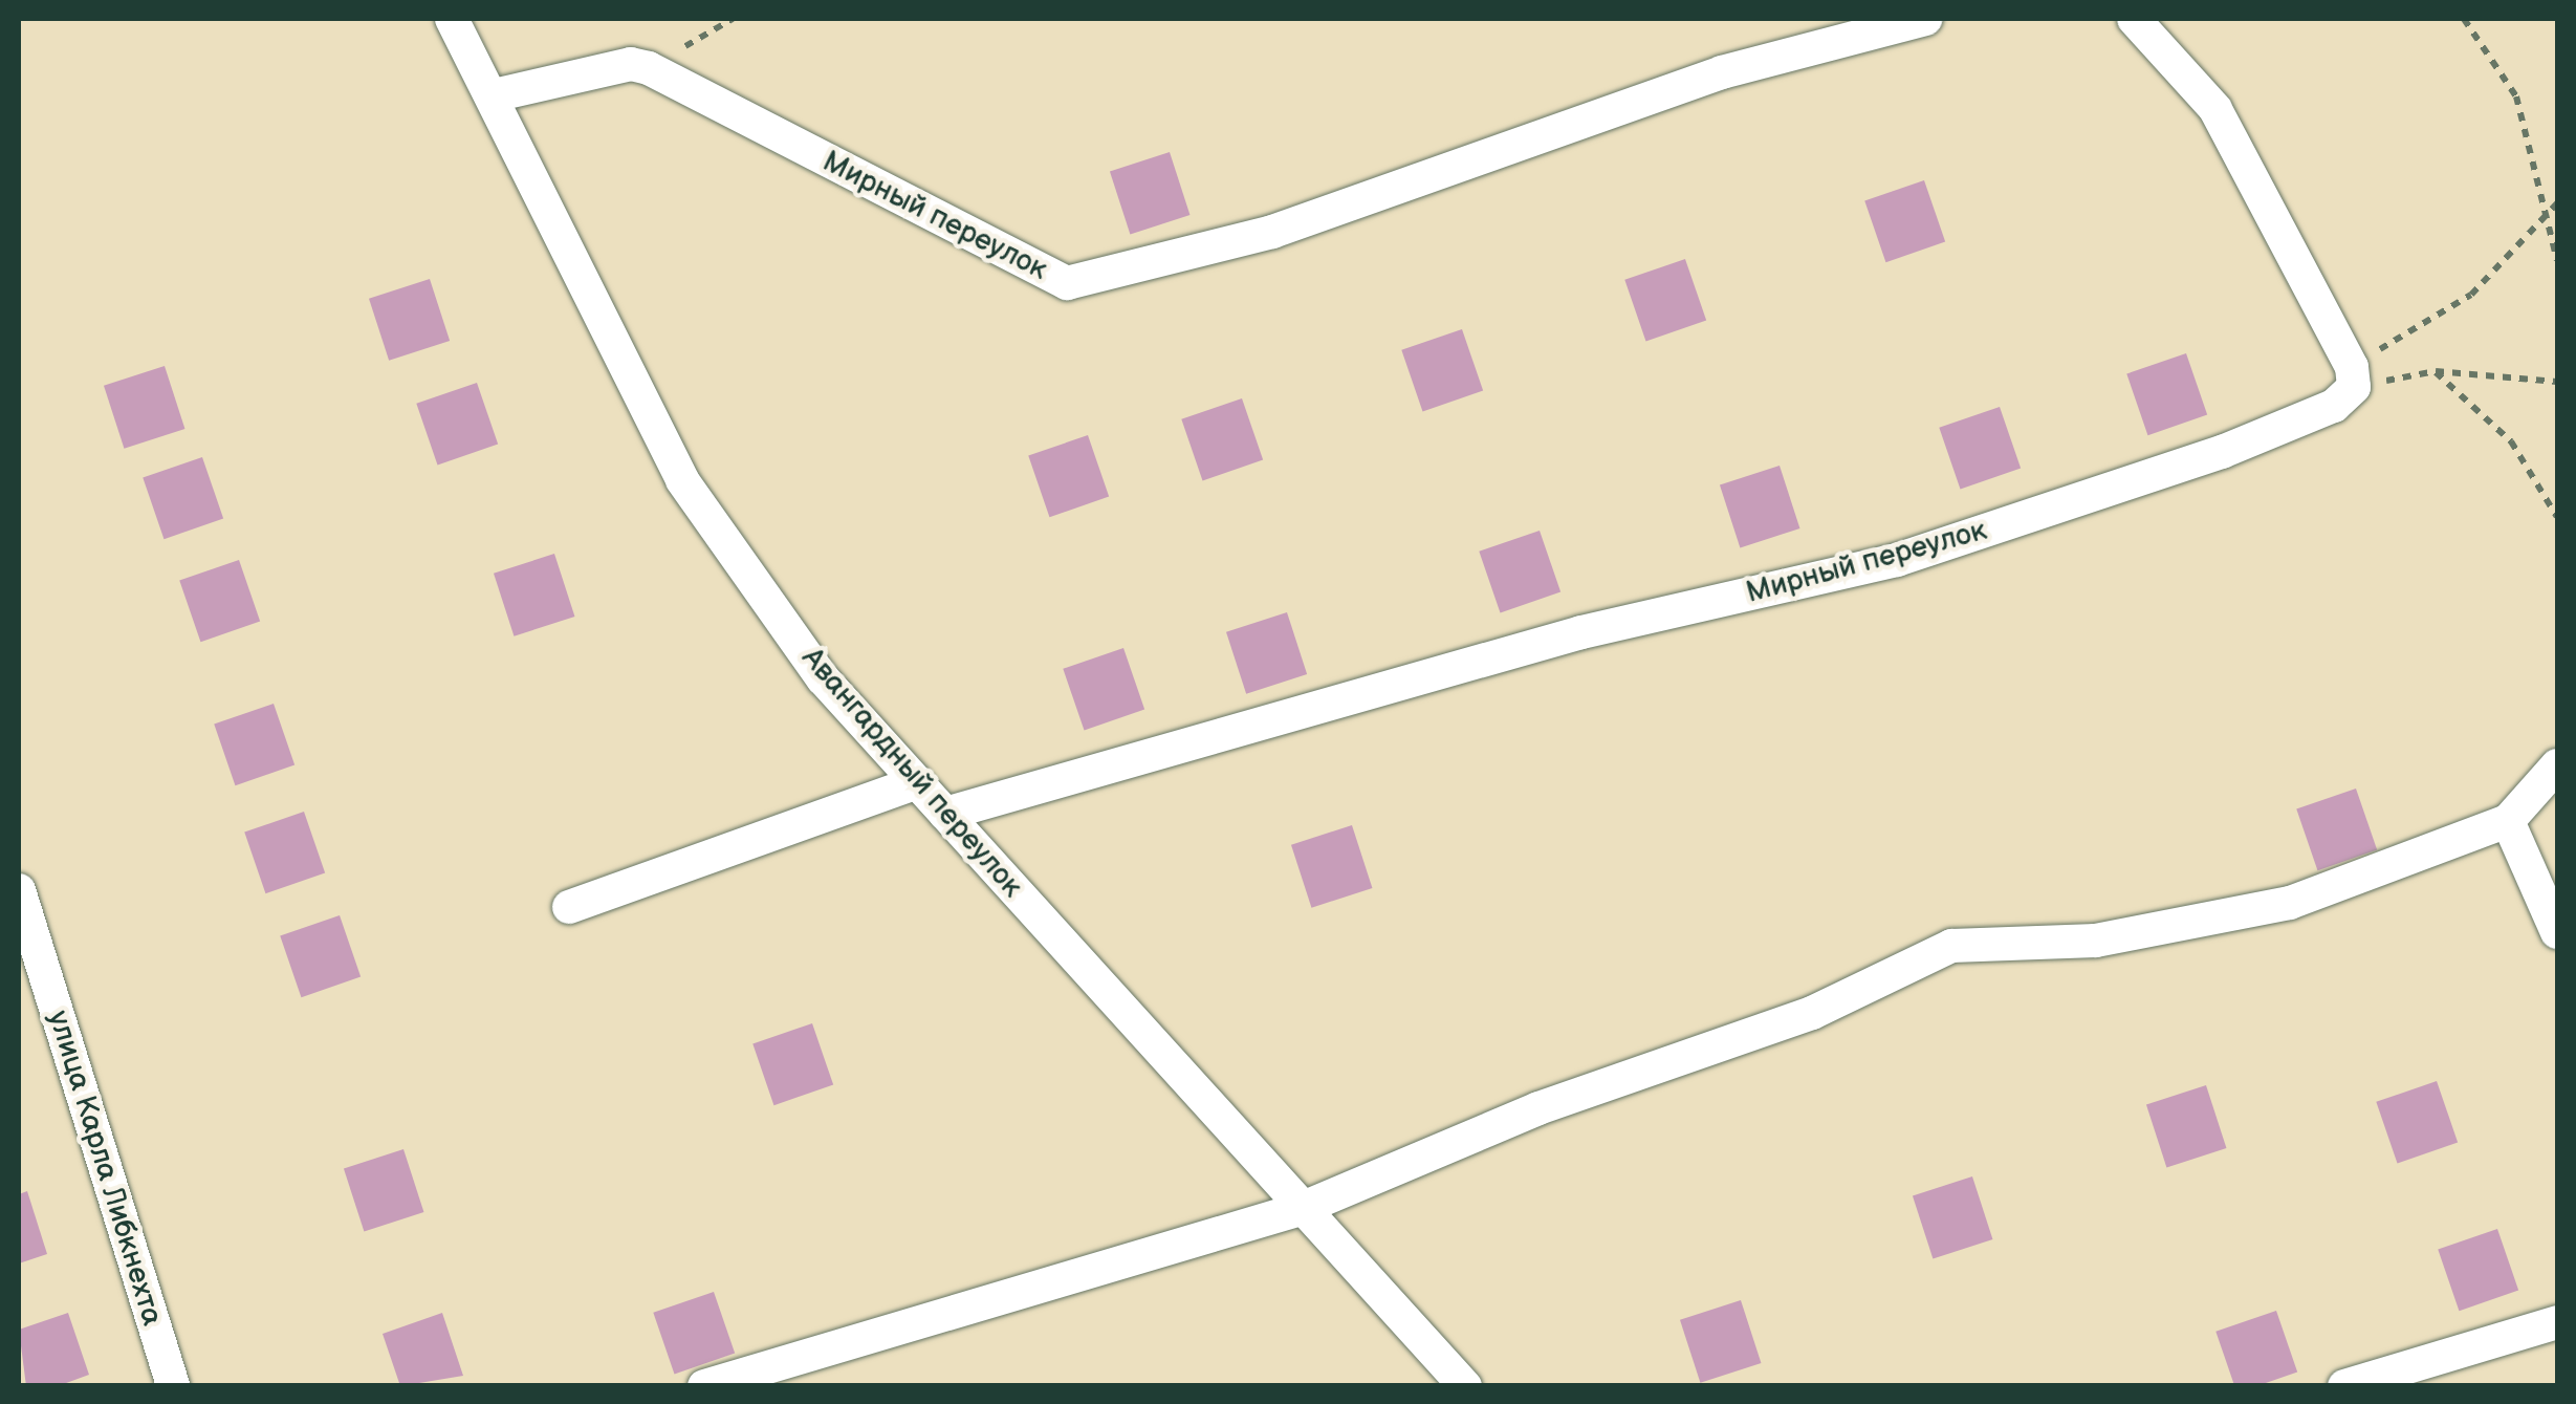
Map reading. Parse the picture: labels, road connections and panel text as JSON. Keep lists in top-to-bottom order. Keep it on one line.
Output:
{"streets":{"street":["Мирный переулок","Авангардный переулок","улица Карла Либкнехта"]},"crossings":[["Мирный переулок","Авангардный переулок"]]}
